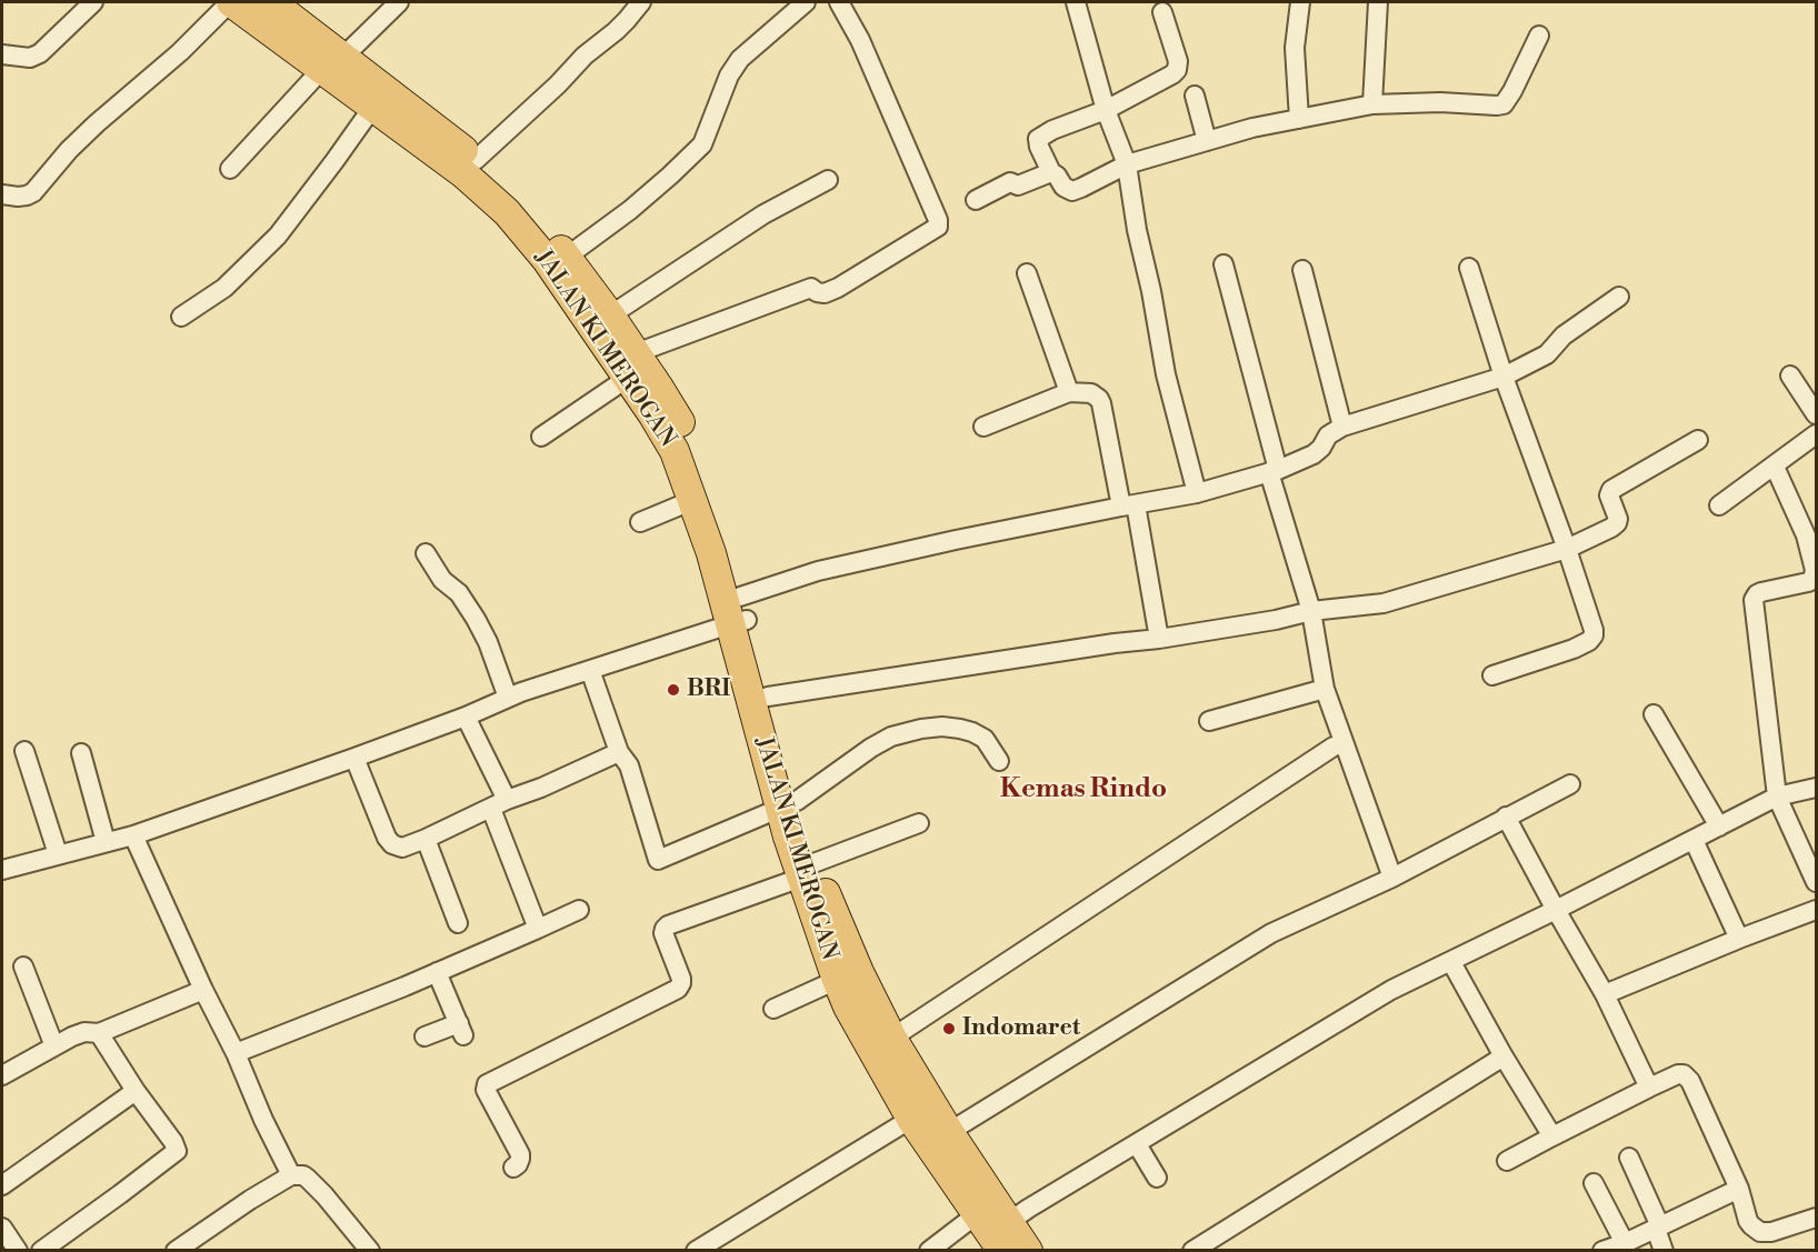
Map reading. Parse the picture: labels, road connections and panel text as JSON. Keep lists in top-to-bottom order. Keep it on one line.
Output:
{"streets":{"highway":["JALAN KI MEROGAN"]},"districts":["Kemas Rindo"],"places":["BRI","Indomaret"]}
